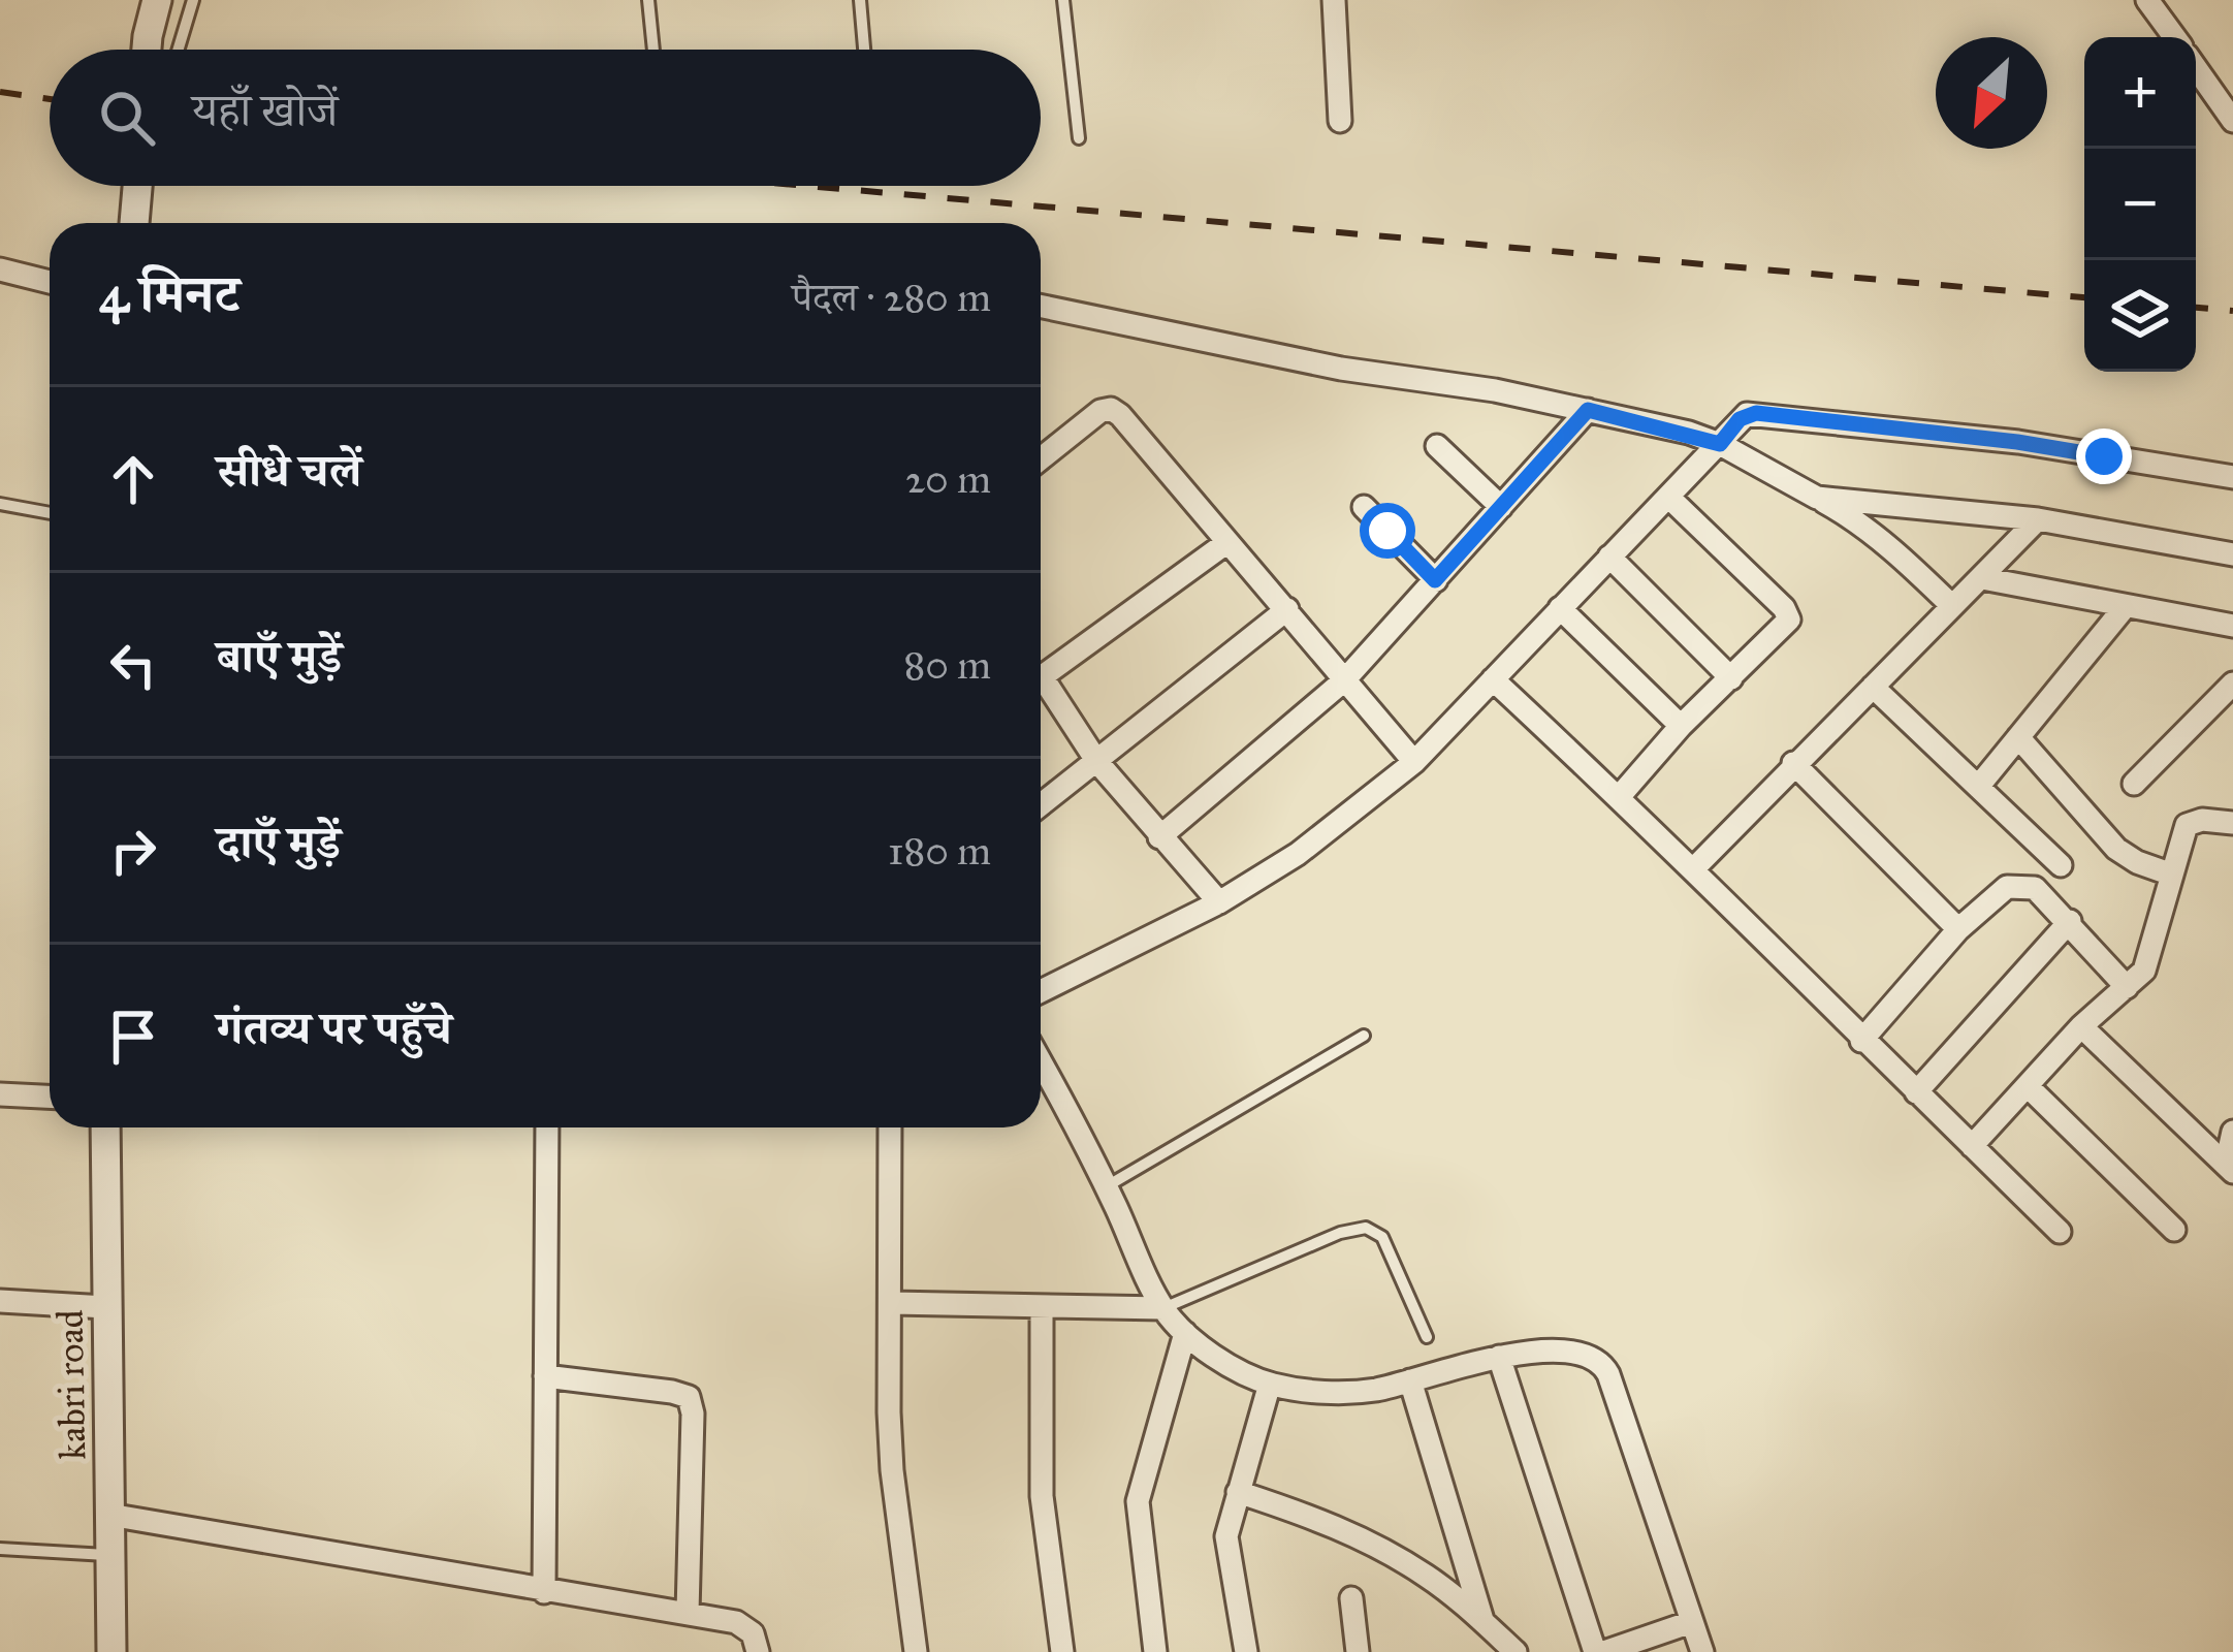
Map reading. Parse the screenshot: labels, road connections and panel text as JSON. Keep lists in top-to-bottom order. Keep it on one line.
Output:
{"streets":{"street":["kabri road"]},"north":"bottom left","page":{"map_buttons":["+","−"],"search":"यहाँ खोजें","heading":["4 मिनट","पैदल · 280 m"],"list":[["सीधे चलें","20 m"],["बाएँ मुड़ें","80 m"],["दाएँ मुड़ें","180 m"],"गंतव्य पर पहुँचे"]}}
